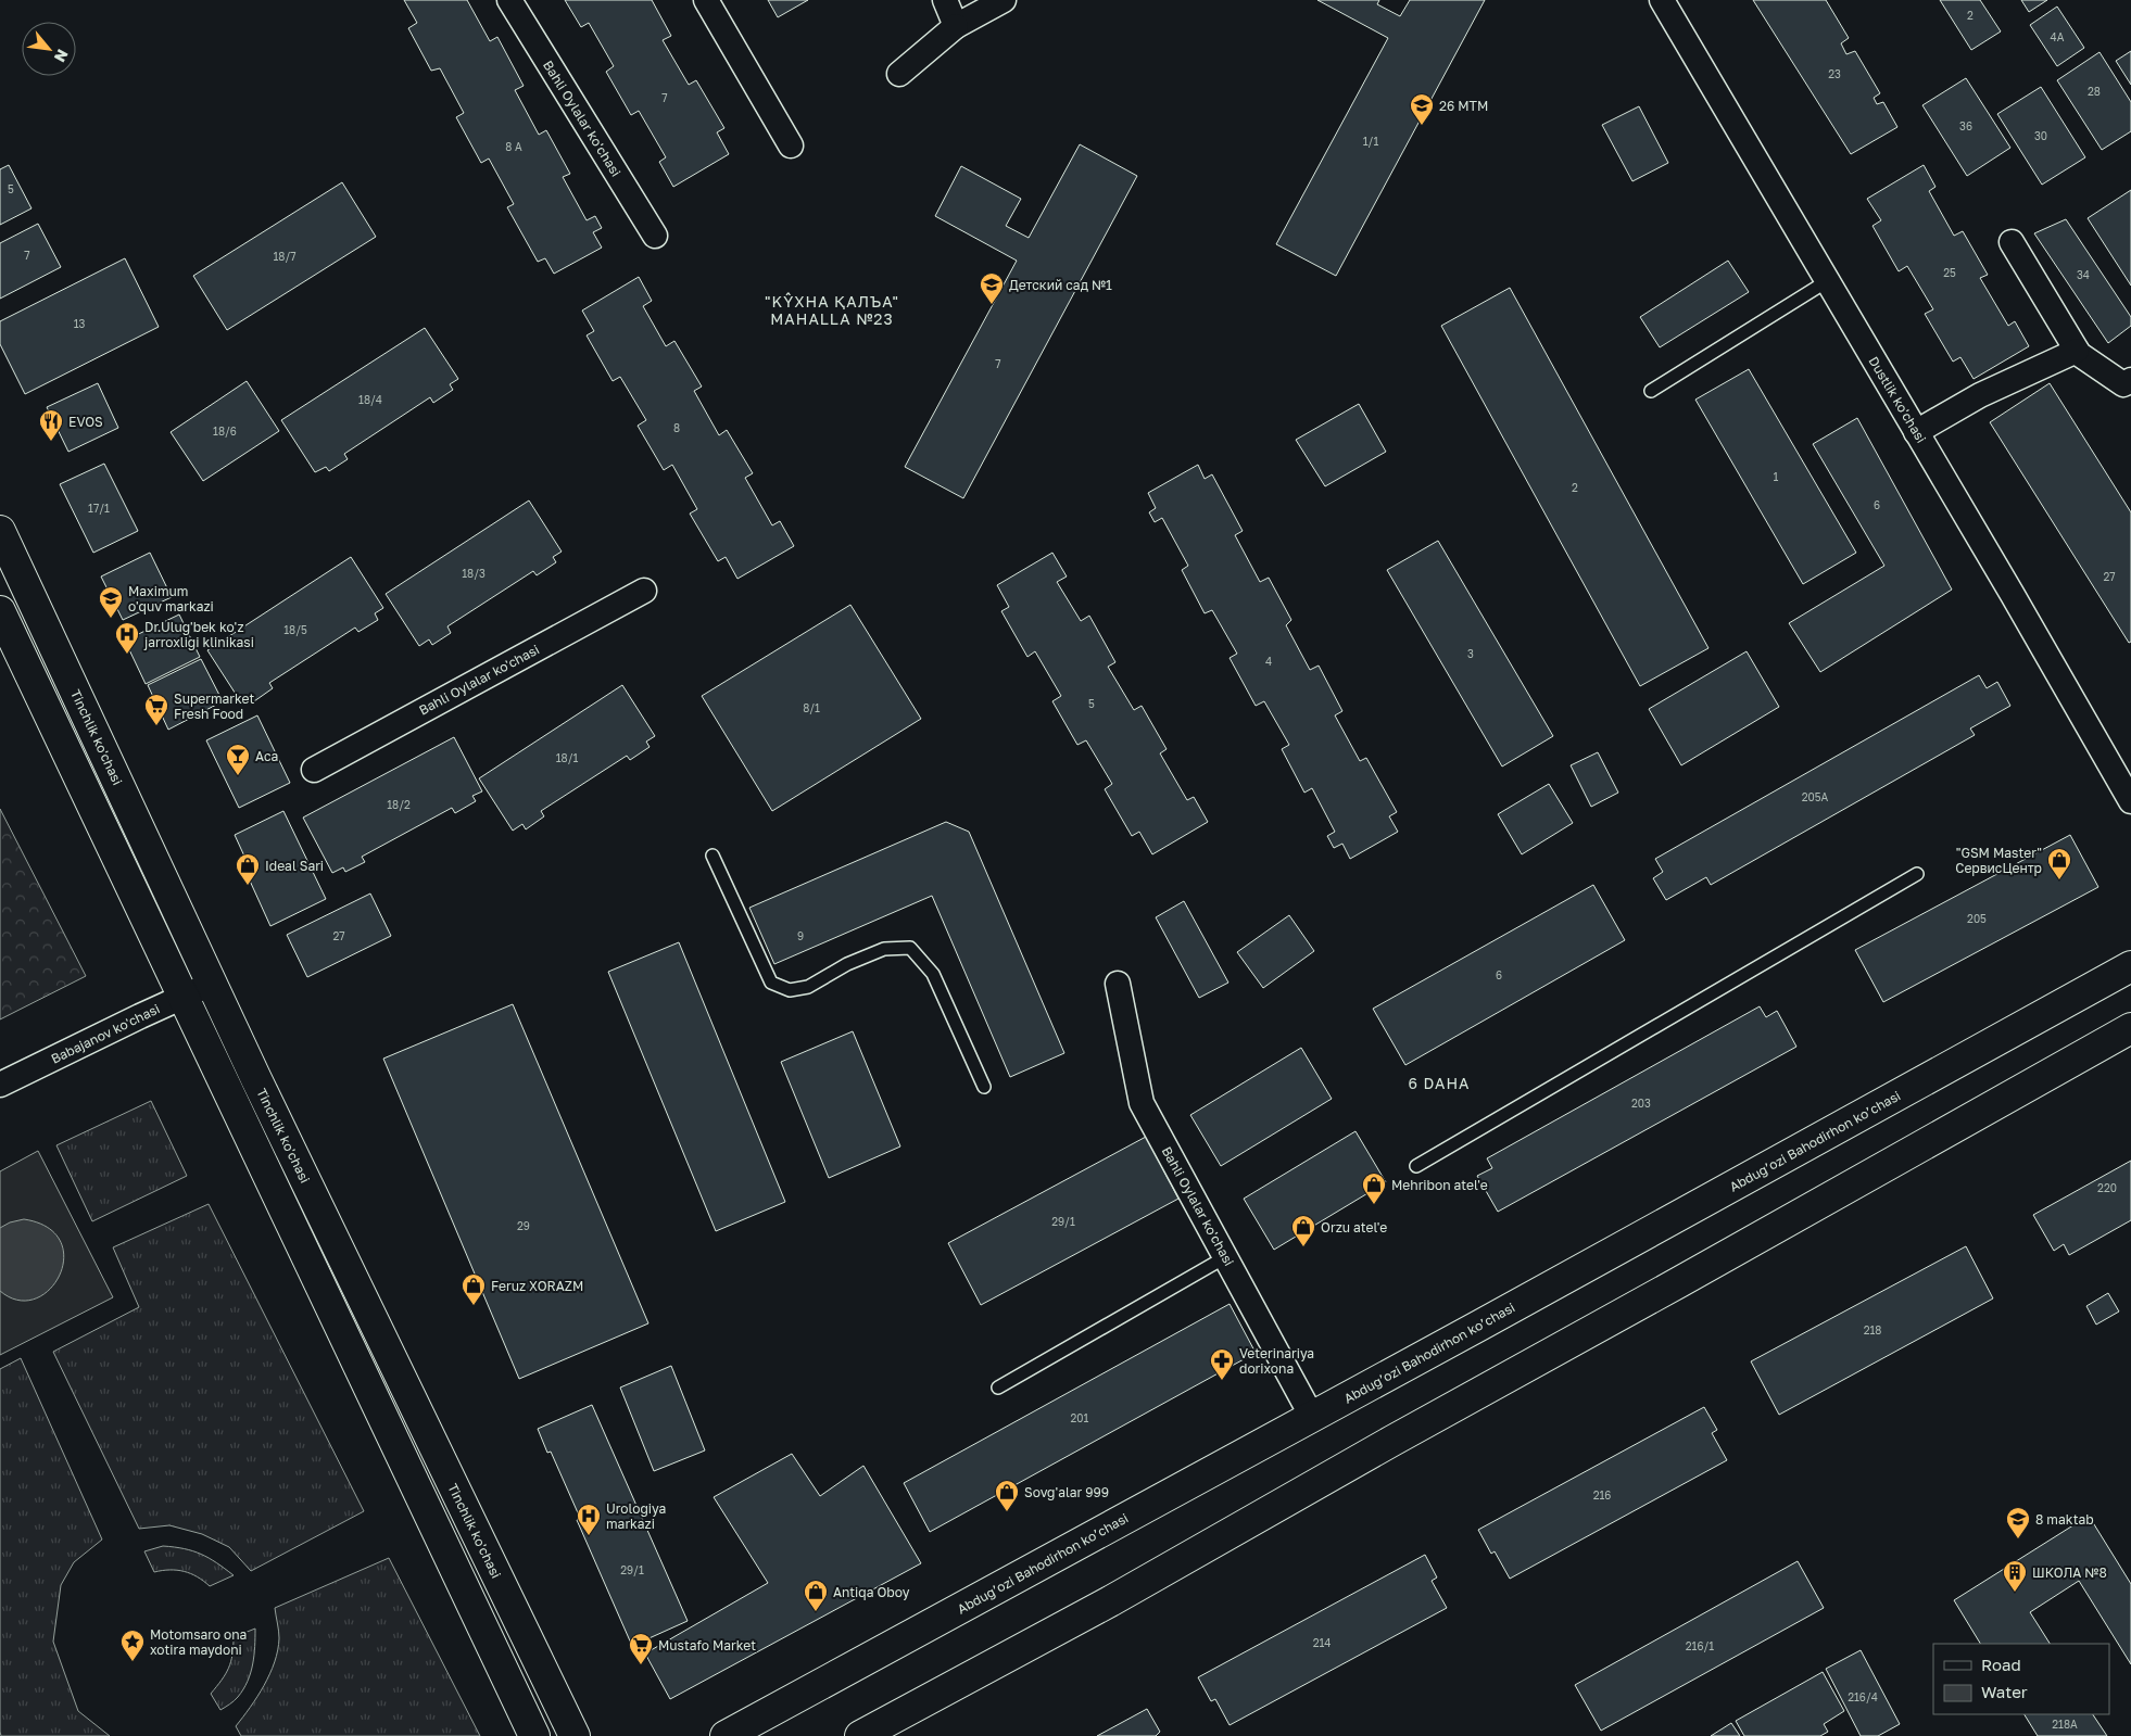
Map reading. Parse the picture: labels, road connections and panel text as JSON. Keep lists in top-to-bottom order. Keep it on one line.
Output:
{"streets":{"main road":["Tinchlik ko'chasi","Abdug’ozi Bahodirhon ko’chasi"],"street":["Bahli Oylalar ko'chasi","Dustlik ko'chasi","Babajanov ko'chasi"]},"crossings":[["Bahli Oylalar ko'chasi","Abdug’ozi Bahodirhon ko’chasi"],["Tinchlik ko'chasi","Babajanov ko'chasi"]],"districts":["\"KŶХНА ҚАЛЪА\" MAHALLA №23","6 DAHA"],"places":{"school or university":["26 MTM","Детский сад №1","Maximum o'quv markazi","8 maktab"],"restaurant":["EVOS"],"hospital":["Dr.Ulug'bek ko'z jarroxligi klinikasi","Urologiya markazi"],"supermarket":["Supermarket Fresh Food","Mustafo Market"],"bar":["Аса"],"shop":["\"GSM Master\" СервисЦентр","Ideal Sari","Mehribon atel'e","Orzu atel'e","Feruz XORAZM","Sovg'alar 999","Antiqa Oboy"],"pharmacy":["Veterinariya dorixona"],"building":["ШКОЛА №8"],"place":["Motomsaro ona xotira maydoni"]},"house_numbers":["2","4А","23","28","7","36","30","1/1","8 А","5","7","18/7","25","34","13","7","18/4","8","18/6","1","2","6","17/1","18/3","27","18/5","3","4","5","8/1","18/1","205A","18/2","205","27","9","6","203","220","29/1","29","218","201","216","29/1","214","216/1","216/4","218А"],"legend":["Road","Water"],"north":"bottom right"}
